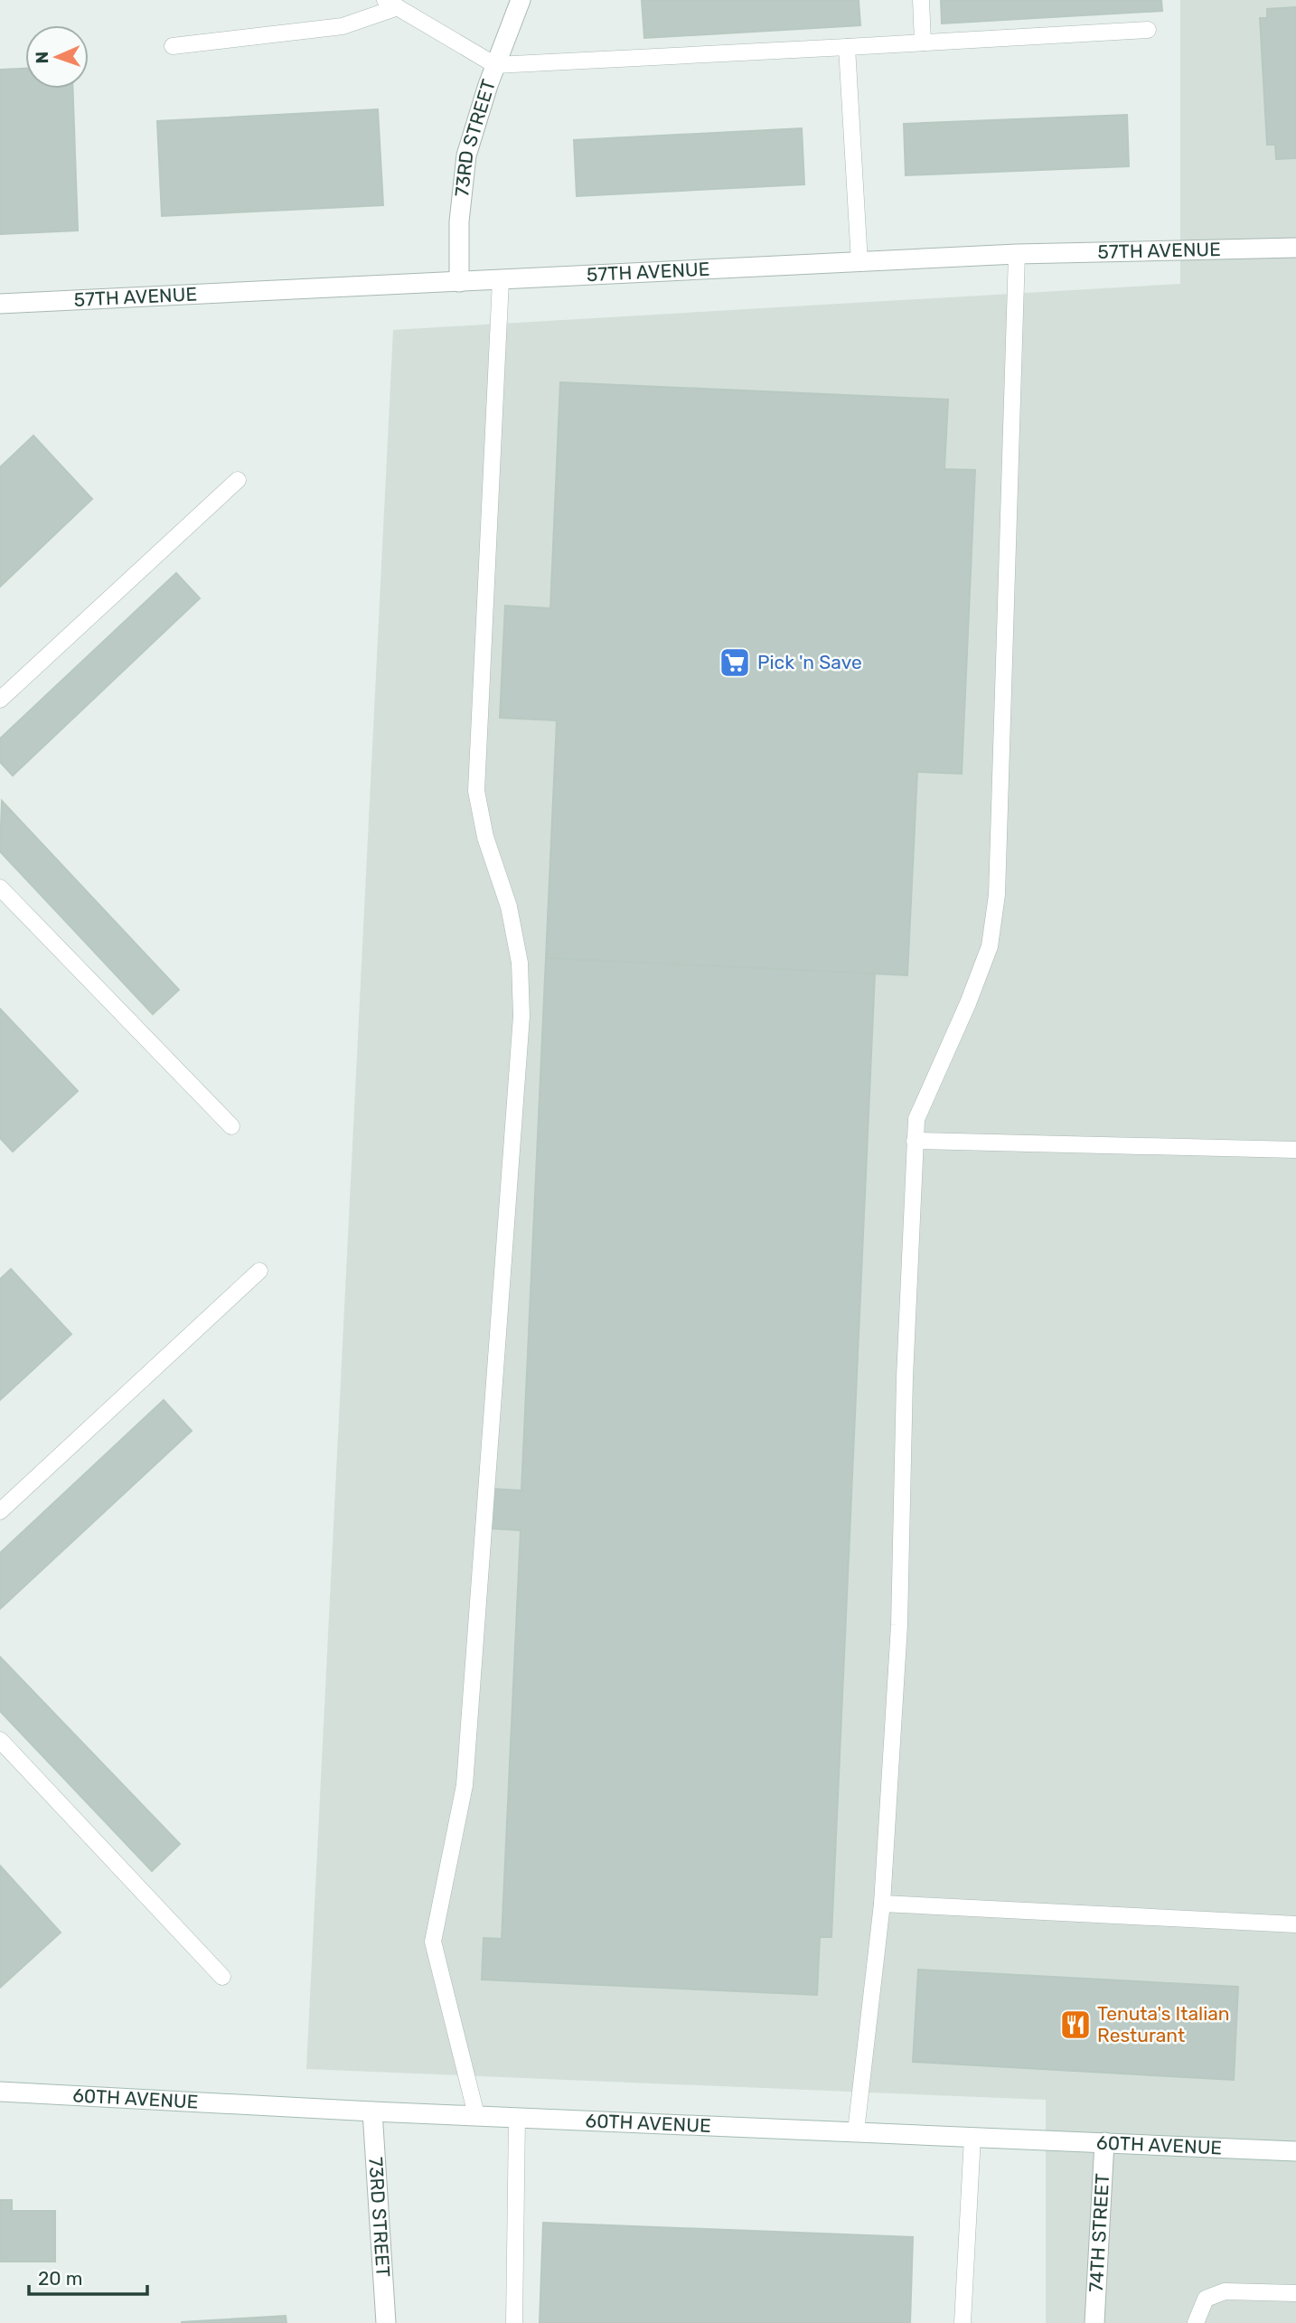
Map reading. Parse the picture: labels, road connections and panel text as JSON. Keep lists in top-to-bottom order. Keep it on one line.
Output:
{"streets":{"street":["73RD STREET","57TH AVENUE","60TH AVENUE","74TH STREET"]},"crossings":[["73RD STREET","57TH AVENUE"],["73RD STREET","60TH AVENUE"],["60TH AVENUE","74TH STREET"]],"places":{"supermarket":["Pick 'n Save"],"restaurant":["Tenuta's Italian Resturant"]},"scale_bar":"20 m","north":"left"}
